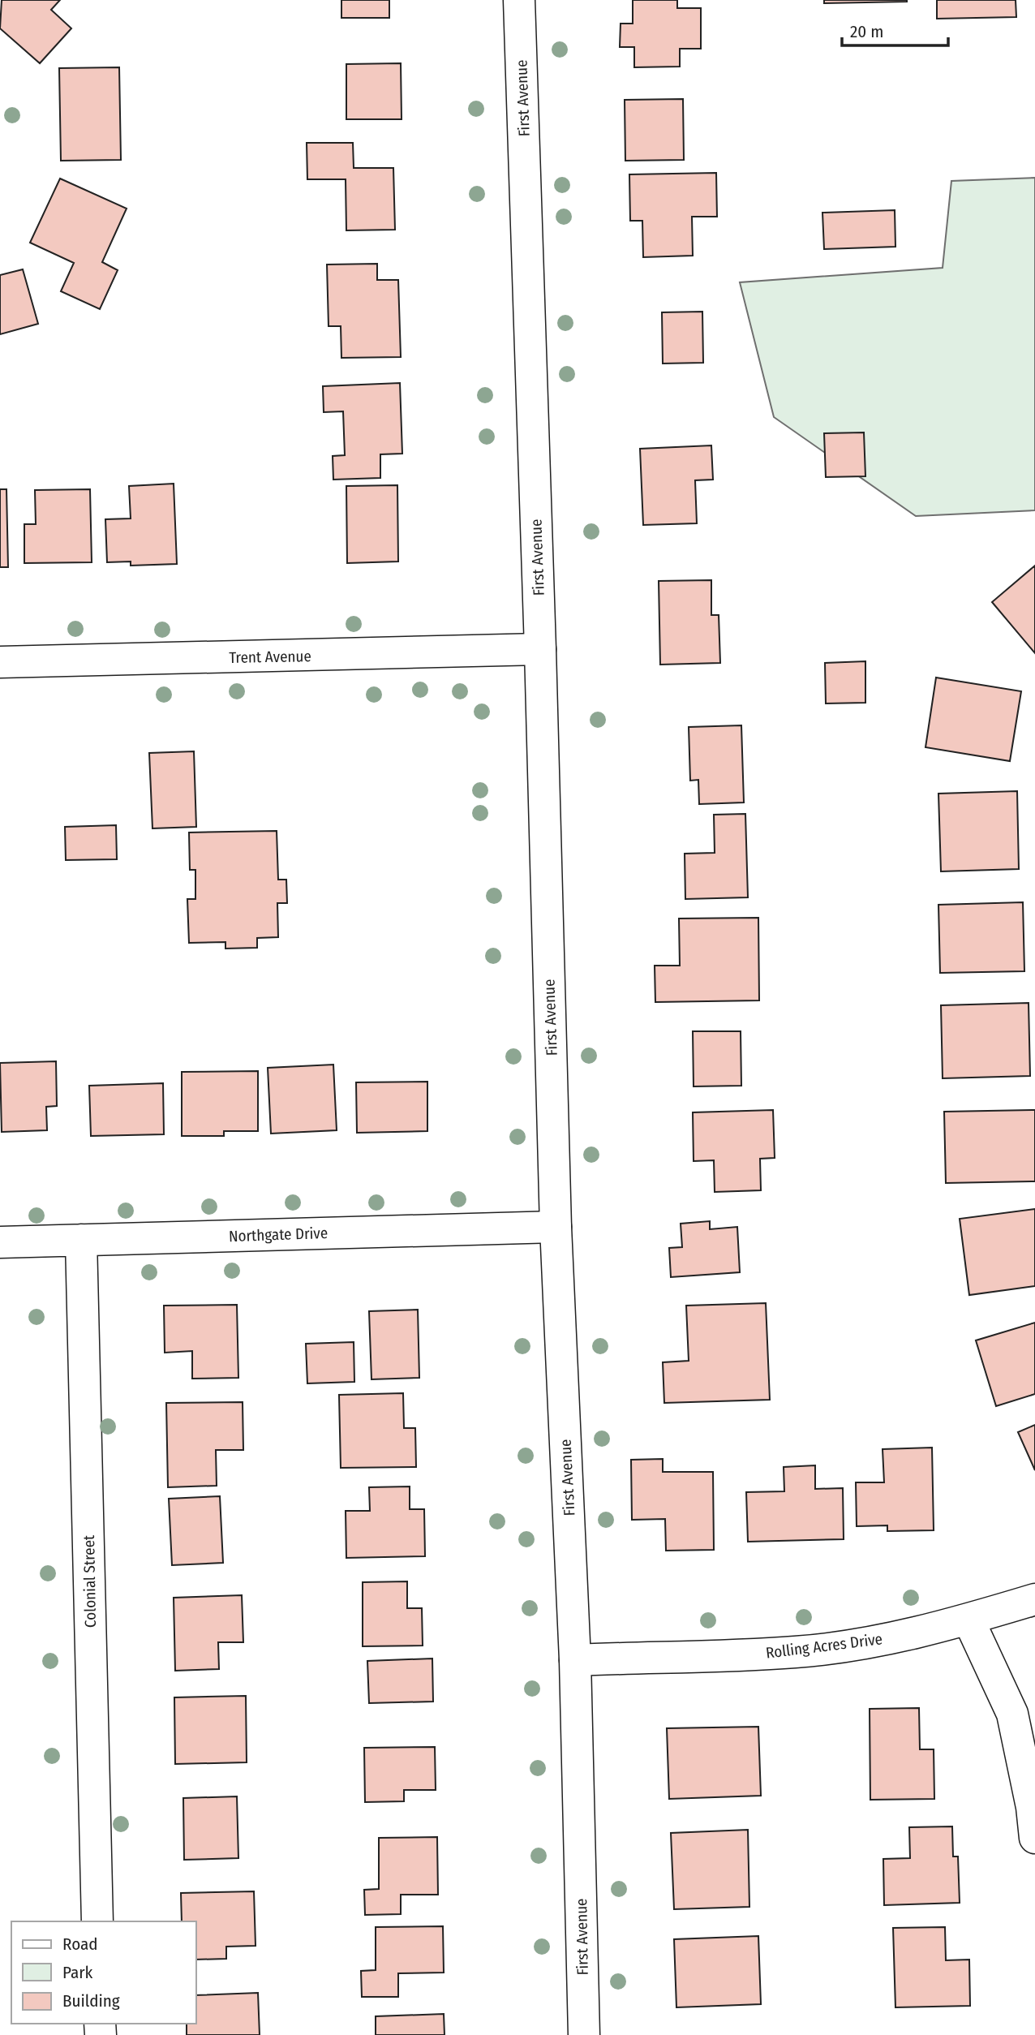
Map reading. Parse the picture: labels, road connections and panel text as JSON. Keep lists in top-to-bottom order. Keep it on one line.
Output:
{"streets":{"street":["First Avenue","Trent Avenue","Northgate Drive","Colonial Street","Rolling Acres Drive"]},"crossings":[["First Avenue","Trent Avenue"],["First Avenue","Northgate Drive"],["First Avenue","Rolling Acres Drive"],["Northgate Drive","Colonial Street"]],"legend":["Road","Park","Building"],"scale_bar":"20 m"}
